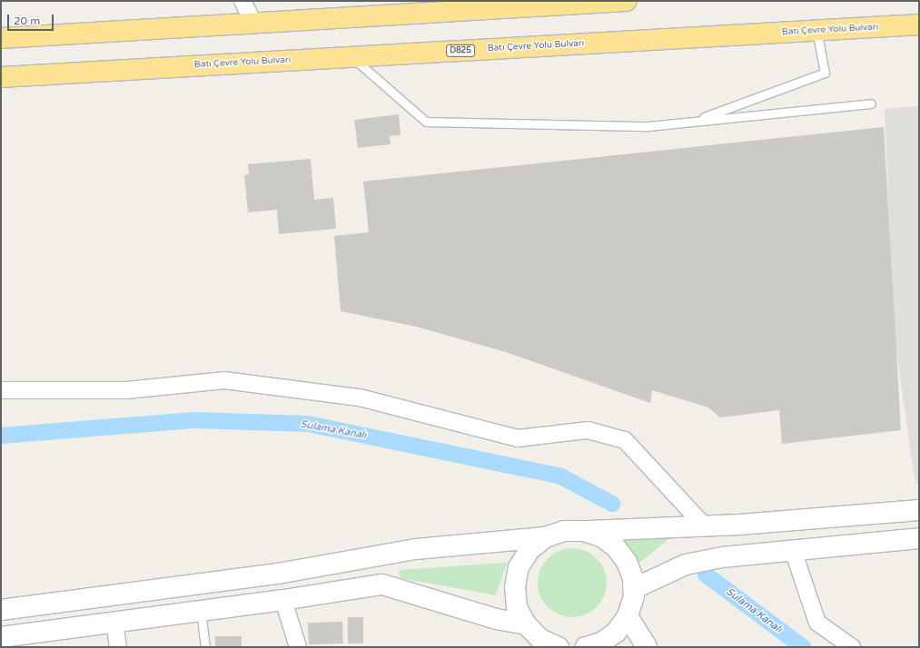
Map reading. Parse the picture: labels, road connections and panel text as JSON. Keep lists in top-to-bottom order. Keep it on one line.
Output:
{"streets":{"highway":["Batı Çevre Yolu Bulvarı","D825"]},"water":["Sulama Kanalı"],"scale_bar":"20 m"}
